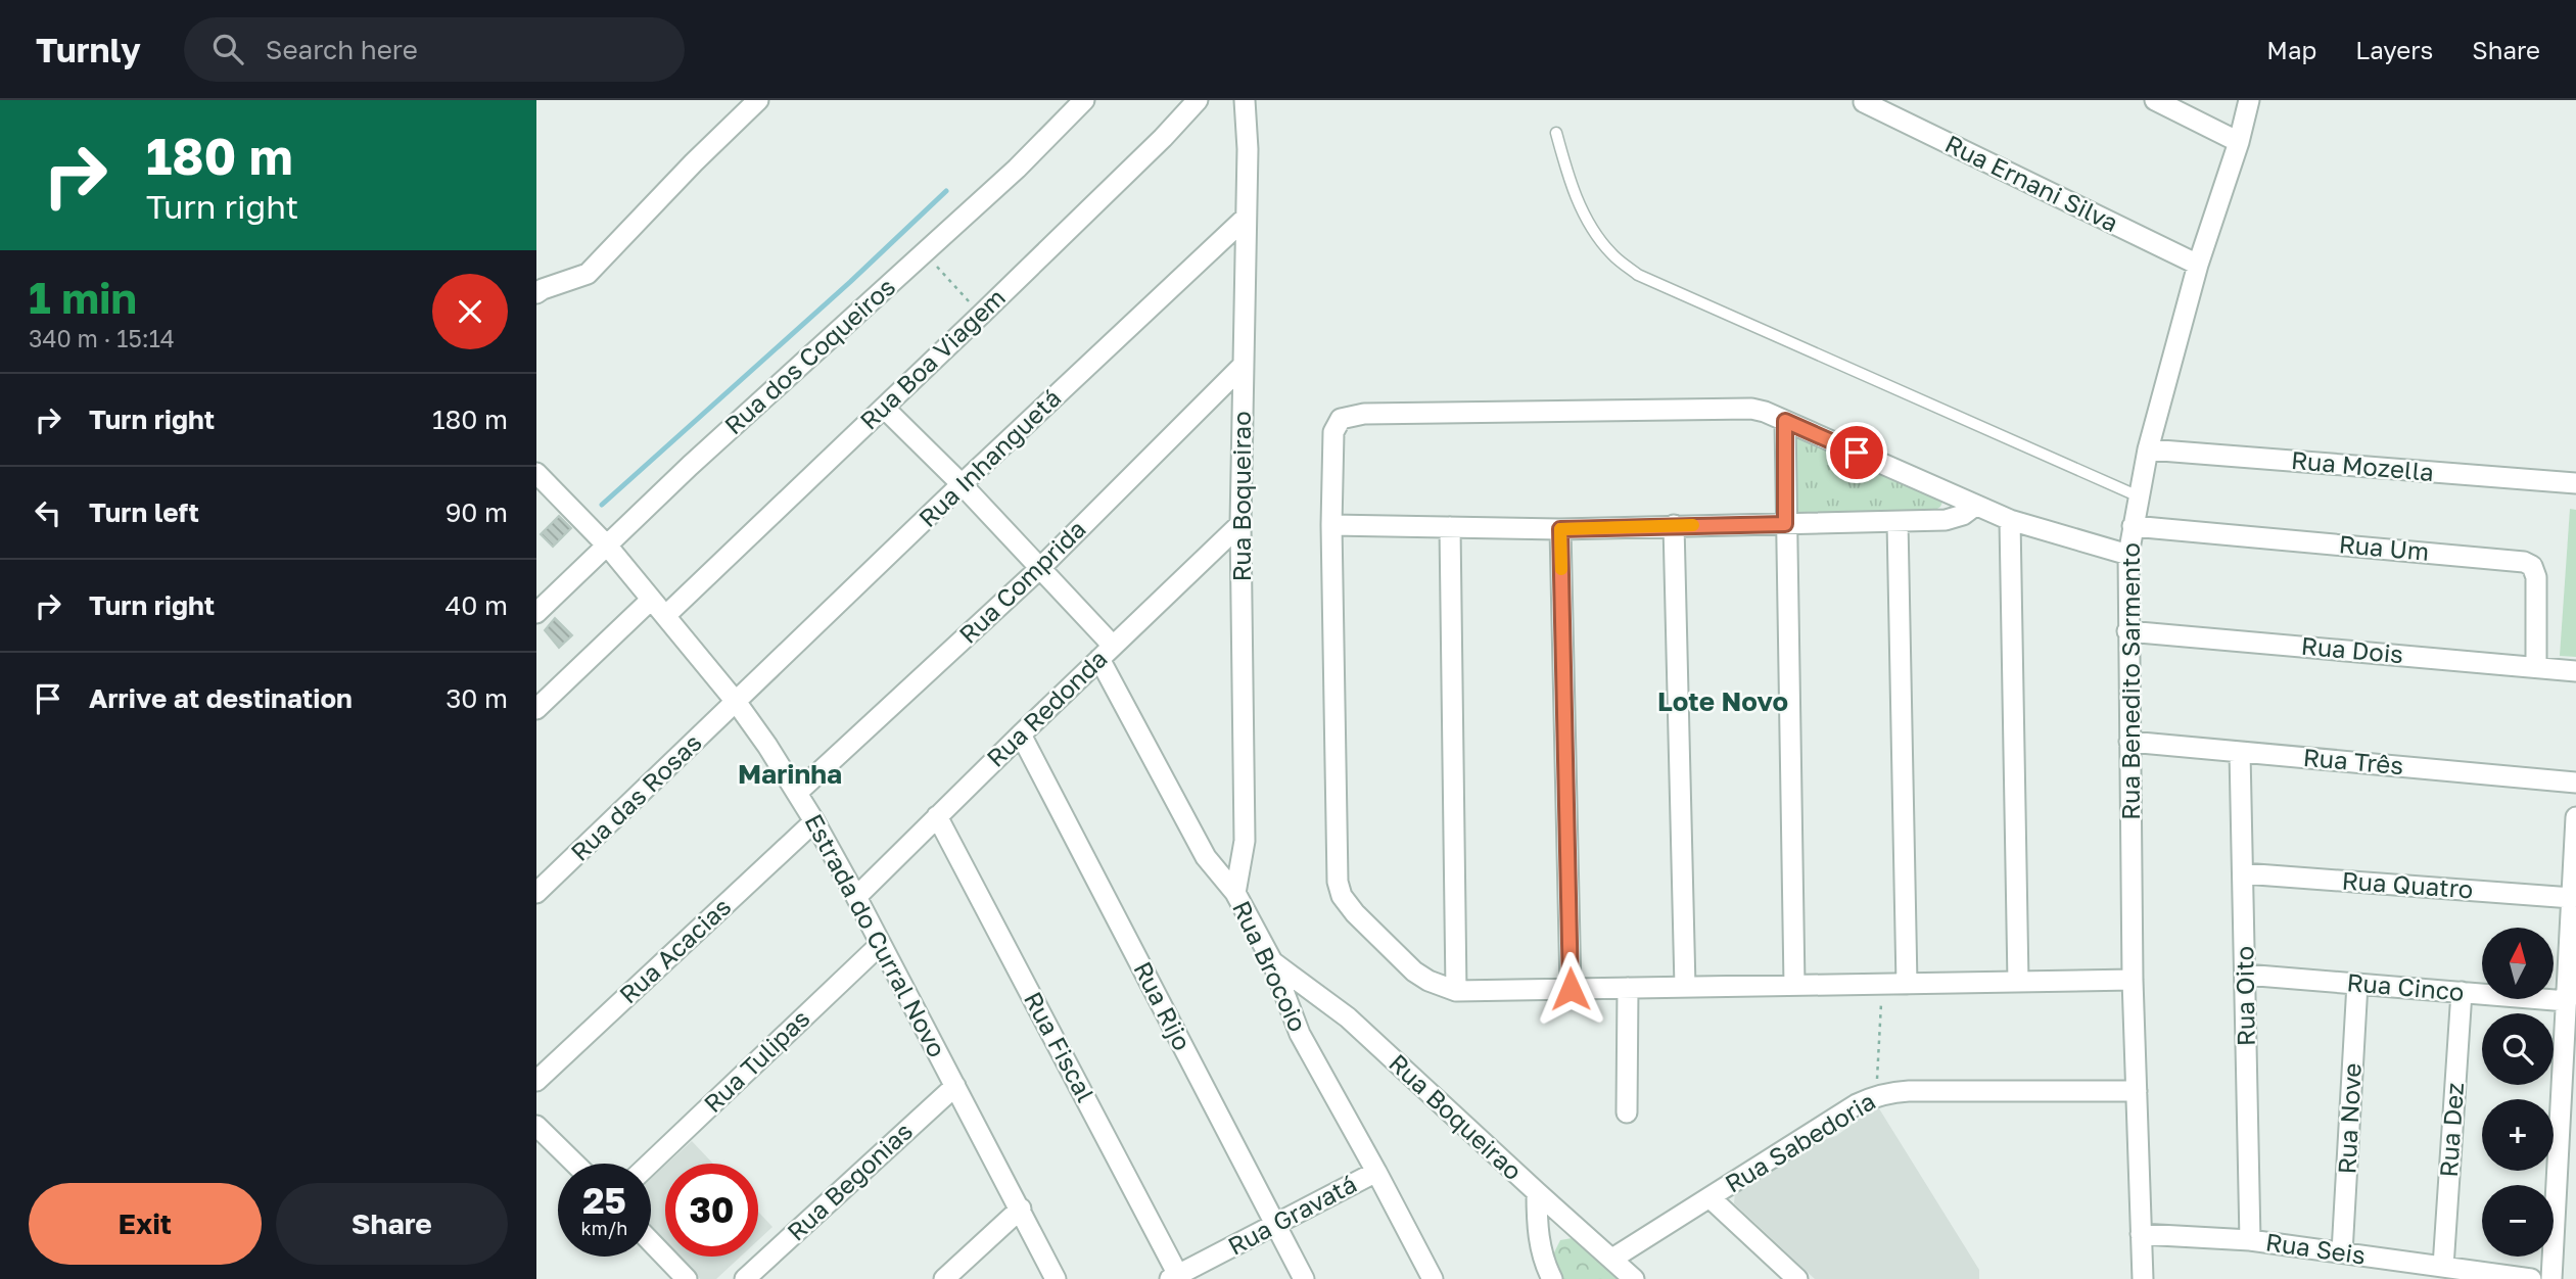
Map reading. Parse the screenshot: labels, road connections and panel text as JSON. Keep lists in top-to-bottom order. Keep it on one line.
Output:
{"streets":{"street":["Rua Ernani Silva","Rua dos Coqueiros","Rua Boa Viagem","Rua Inhanguetá","Rua Mozella","Rua Boqueirao","Rua Um","Rua Comprida","Rua Dois","Rua Benedito Sarmento","Rua Redonda","Rua Três","Rua das Rosas","Rua Quatro","Estrada do Curral Novo","Rua Acacias","Rua Brocoio","Rua Cinco","Rua Oito","Rua Rijo","Rua Fiscal","Rua Tulipas","Rua Nove","Rua Dez","Rua Sabedoria","Rua Begonias","Rua Gravatá","Rua Seis"]},"crossings":[["Rua Ernani Silva","Rua Benedito Sarmento"],["Rua dos Coqueiros","Estrada do Curral Novo"],["Rua Boa Viagem","Estrada do Curral Novo"],["Rua Boa Viagem","Rua Brocoio"],["Rua Inhanguetá","Rua Boqueirao"],["Rua Inhanguetá","Rua das Rosas"],["Rua Inhanguetá","Estrada do Curral Novo"],["Rua Inhanguetá","Rua Brocoio"],["Rua Mozella","Rua Benedito Sarmento"],["Rua Boqueirao","Rua Comprida"],["Rua Boqueirao","Rua Redonda"],["Rua Boqueirao","Rua Brocoio"],["Rua Boqueirao","Rua Sabedoria"],["Rua Um","Rua Dois"],["Rua Um","Rua Benedito Sarmento"],["Rua Comprida","Estrada do Curral Novo"],["Rua Comprida","Rua Brocoio"],["Rua Dois","Rua Benedito Sarmento"],["Rua Benedito Sarmento","Rua Três"],["Rua Benedito Sarmento","Rua Sabedoria"],["Rua Benedito Sarmento","Rua Seis"],["Rua Redonda","Estrada do Curral Novo"],["Rua Redonda","Rua Brocoio"],["Rua Redonda","Rua Rijo"],["Rua Redonda","Rua Fiscal"],["Rua Três","Rua Oito"],["Rua das Rosas","Estrada do Curral Novo"],["Rua Quatro","Rua Oito"],["Estrada do Curral Novo","Rua Acacias"],["Estrada do Curral Novo","Rua Tulipas"],["Estrada do Curral Novo","Rua Begonias"],["Rua Brocoio","Rua Gravatá"],["Rua Cinco","Rua Oito"],["Rua Cinco","Rua Nove"],["Rua Cinco","Rua Dez"],["Rua Oito","Rua Seis"],["Rua Rijo","Rua Gravatá"],["Rua Fiscal","Rua Gravatá"],["Rua Nove","Rua Seis"],["Rua Dez","Rua Seis"]],"districts":["Lote Novo","Marinha"],"north":"top","page":{"header":"Turnly","search":"Search here","nav":["Map","Layers","Share"],"turn":["180 m","Turn right"],"heading":["1 min","340 m · 15:14"],"list":[{"name":"Turn right","value":"180 m"},{"name":"Turn left","value":"90 m"},{"name":"Turn right","value":"40 m"},{"name":"Arrive at destination","value":"30 m"}],"map_buttons":["+","−"],"speed":"25 km/h","limit":"30","buttons":["Exit","Share"]}}
